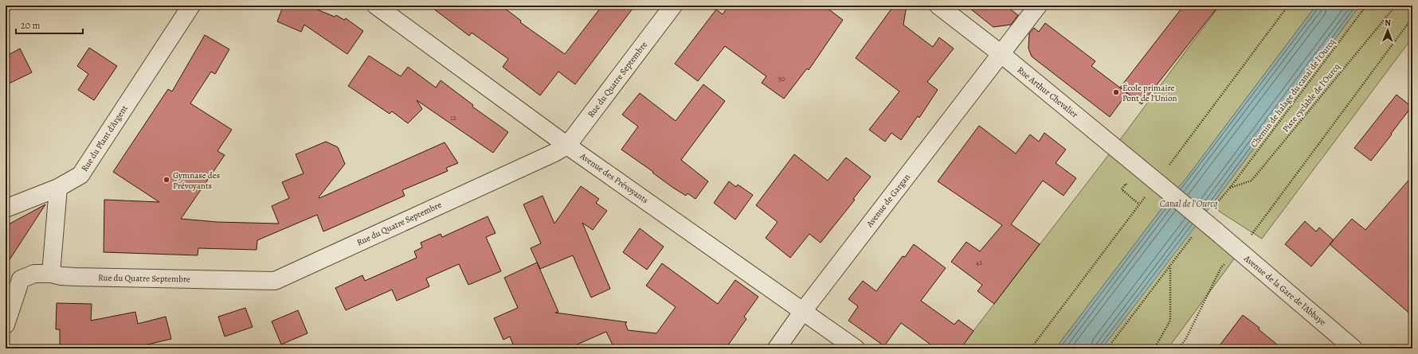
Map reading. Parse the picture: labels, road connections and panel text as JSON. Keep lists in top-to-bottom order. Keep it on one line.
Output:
{"streets":{"street":["Rue du Quatre Septembre","Rue Arthur Chevalier","Rue du Plant d'Argent","Avenue des Prévoyants","Avenue de Gargan","Avenue de la Gare de l'Abbaye"],"path":["Chemin de halage du canal de l'Ourcq","Piste cyclable de l'Ourcq"]},"crossings":[["Rue du Quatre Septembre","Avenue des Prévoyants"],["Rue Arthur Chevalier","Avenue de Gargan"],["Rue Arthur Chevalier","Avenue de la Gare de l'Abbaye"],["Chemin de halage du canal de l'Ourcq","Piste cyclable de l'Ourcq"],["Avenue des Prévoyants","Avenue de Gargan"]],"water":["Canal de l'Ourcq"],"places":["École primaire Pont de l'Union","Gymnase des Prévoyants"],"house_numbers":["30","12","42"],"scale_bar":"20 m","north":"top"}
